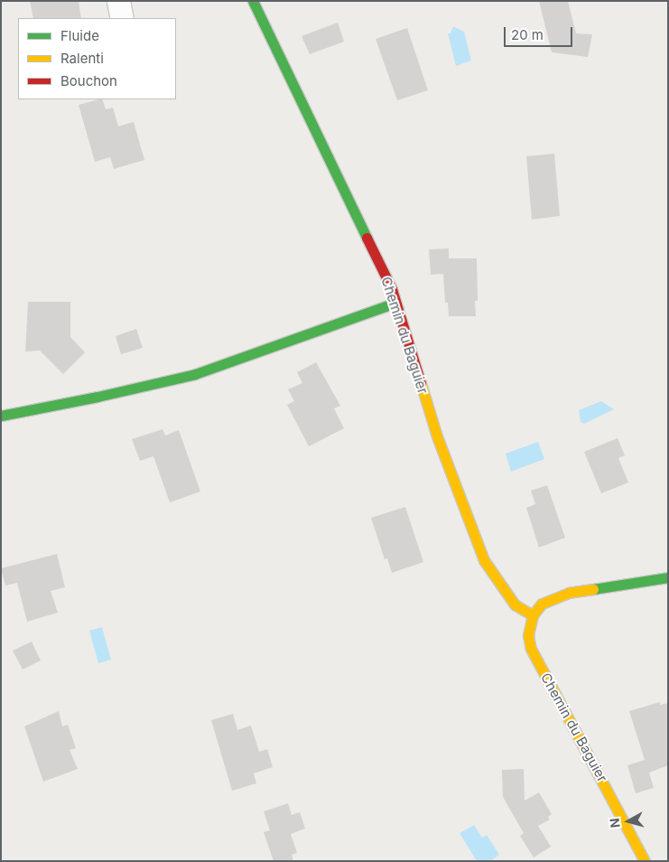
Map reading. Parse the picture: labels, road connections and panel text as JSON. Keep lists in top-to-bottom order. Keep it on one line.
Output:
{"streets":{"street":["Chemin du Baguier"]},"legend":["Fluide","Ralenti","Bouchon"],"scale_bar":"20 m","north":"left"}
